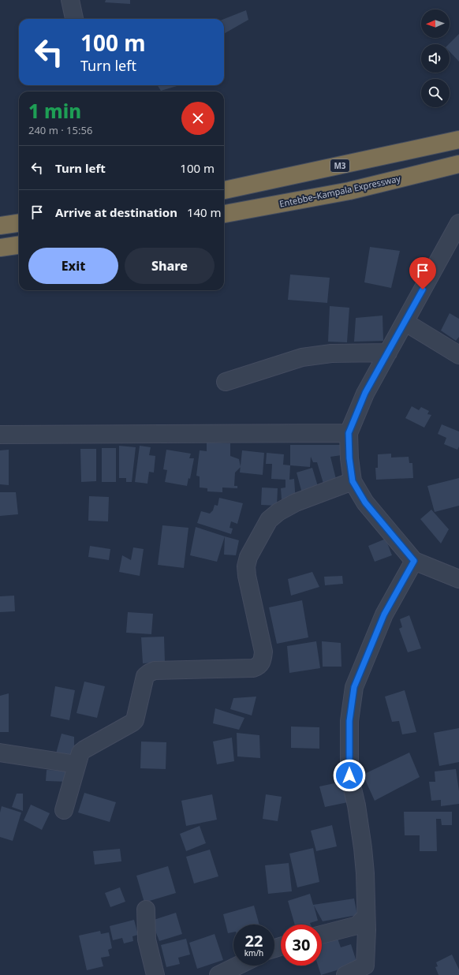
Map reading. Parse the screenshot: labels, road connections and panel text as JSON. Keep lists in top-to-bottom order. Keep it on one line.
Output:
{"streets":{"highway":["M3","Entebbe–Kampala Expressway"]},"north":"left","page":{"turn":["100 m","Turn left"],"heading":["1 min","240 m · 15:56"],"list":[{"name":"Turn left","value":"100 m"},{"name":"Arrive at destination","value":"140 m"}],"buttons":["Exit","Share"],"speed":"22 km/h","limit":"30"}}
